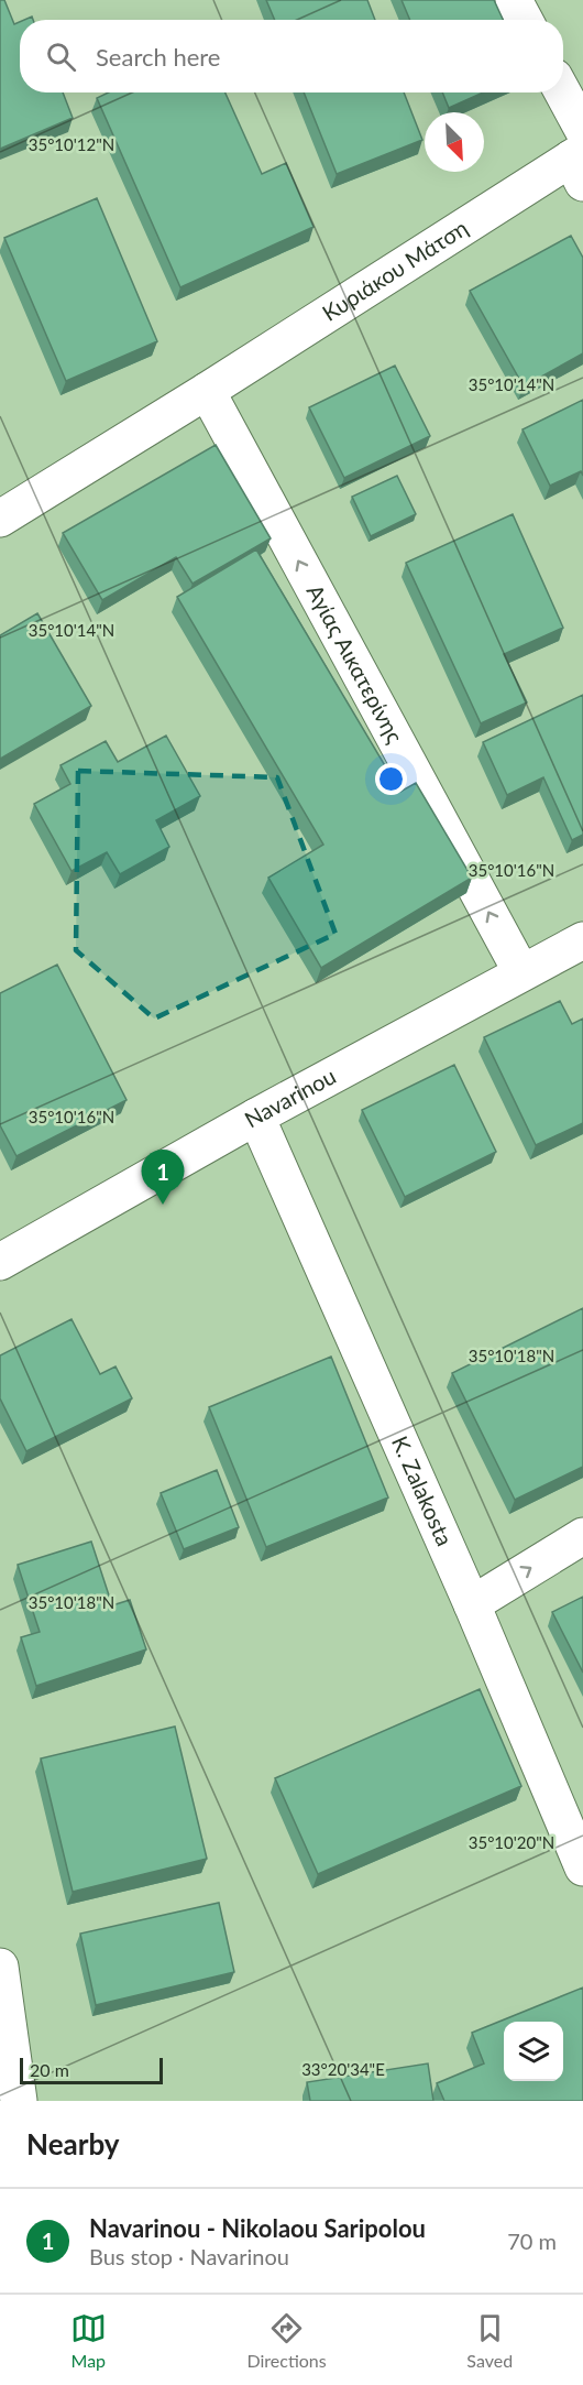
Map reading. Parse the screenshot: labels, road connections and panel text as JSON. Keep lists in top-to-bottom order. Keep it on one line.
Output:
{"streets":{"street":["Κυριάκου Μάτση","Αγίας Αικατερίνης","Navarinou","K. Zalakosta"]},"crossings":[["Κυριάκου Μάτση","Αγίας Αικατερίνης"],["Αγίας Αικατερίνης","Navarinou"],["Navarinou","K. Zalakosta"]],"one_way":["Αγίας Αικατερίνης"],"scale_bar":"20 m","north":"bottom right","page":{"search":"Search here","pins":"1","scale":"20 m","heading":"Nearby","list":[{"mark":"1","name":"Navarinou - Nikolaou Saripolou","note":"Bus stop · Navarinou","value":"70 m"}],"nav":["Map","Directions","Saved"]},"coordinates":["35°10'12\"N","35°10'14\"N","35°10'16\"N","35°10'18\"N","35°10'20\"N","33°20'34\"E"]}
